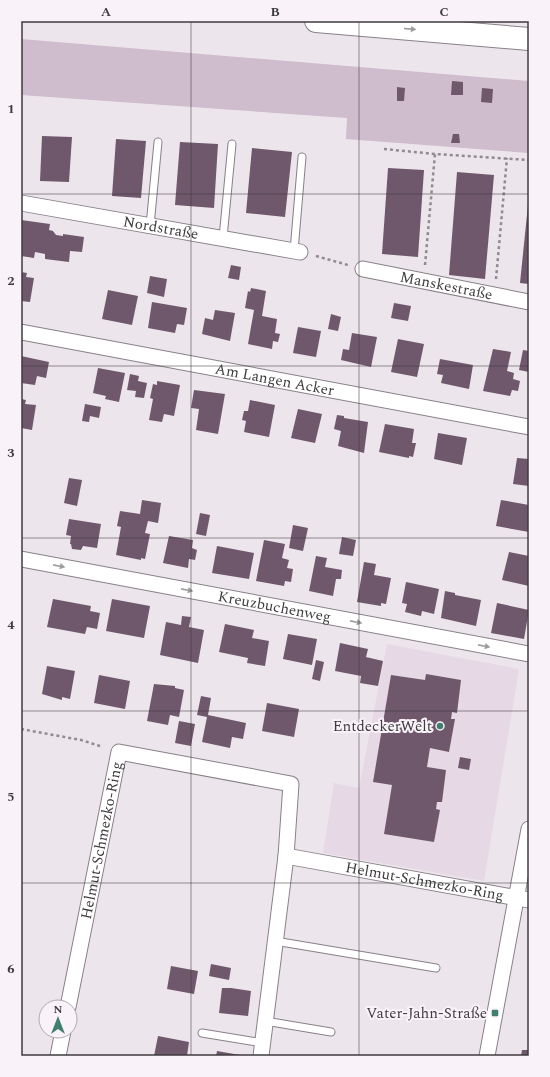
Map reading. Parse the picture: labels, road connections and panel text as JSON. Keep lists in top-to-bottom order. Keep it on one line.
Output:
{"streets":{"street":["Nordstraße","Manskestraße","Am Langen Acker","Kreuzbuchenweg","Helmut-Schmezko-Ring"]},"one_way":["Kreuzbuchenweg"],"places":{"other":["EntdeckerWelt"],"transit":["Vater-Jahn-Straße"]},"north":"top","grid":{"columns":["A","B","C"],"rows":["1","2","3","4","5","6"]}}
